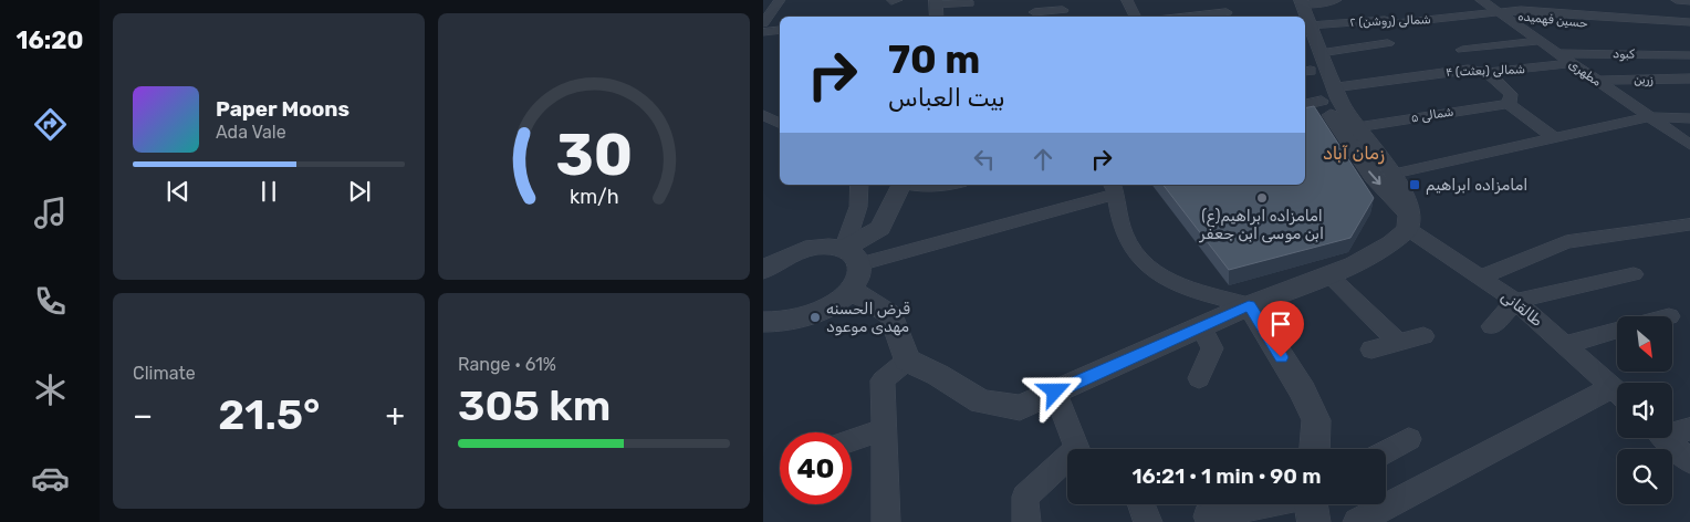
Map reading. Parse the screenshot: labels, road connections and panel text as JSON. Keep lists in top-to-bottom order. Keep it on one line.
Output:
{"streets":{"street":["حسین فهمیده","۲ شمالی (روشن)","کبود","۴ شمالی (بعثت)","مطهری","زرین","۵ شمالی","طالقانی"]},"crossings":[["حسین فهمیده","۲ شمالی (روشن)"],["حسین فهمیده","مطهری"],["۲ شمالی (روشن)","مطهری"],["کبود","مطهری"],["۴ شمالی (بعثت)","مطهری"],["مطهری","زرین"]],"districts":["زمان آباد"],"places":{"transit":["امامزاده ابراهیم"],"other":["(ع)امامزاده ابراهیم ابن موسی ابن جعفر","قرض الحسنه مهدی موعود"]},"north":"bottom right","page":{"tabs":"16:20","turn":["70 m","بیت العباس"],"song":["Paper Moons","Ada Vale"],"tile":["Climate",["Range · 61%","305 km"]],"heat":["−","21.5°","+"],"limit":"40","trip":"16:21 · 1 min · 90 m","gauge":["30","km/h"]}}
